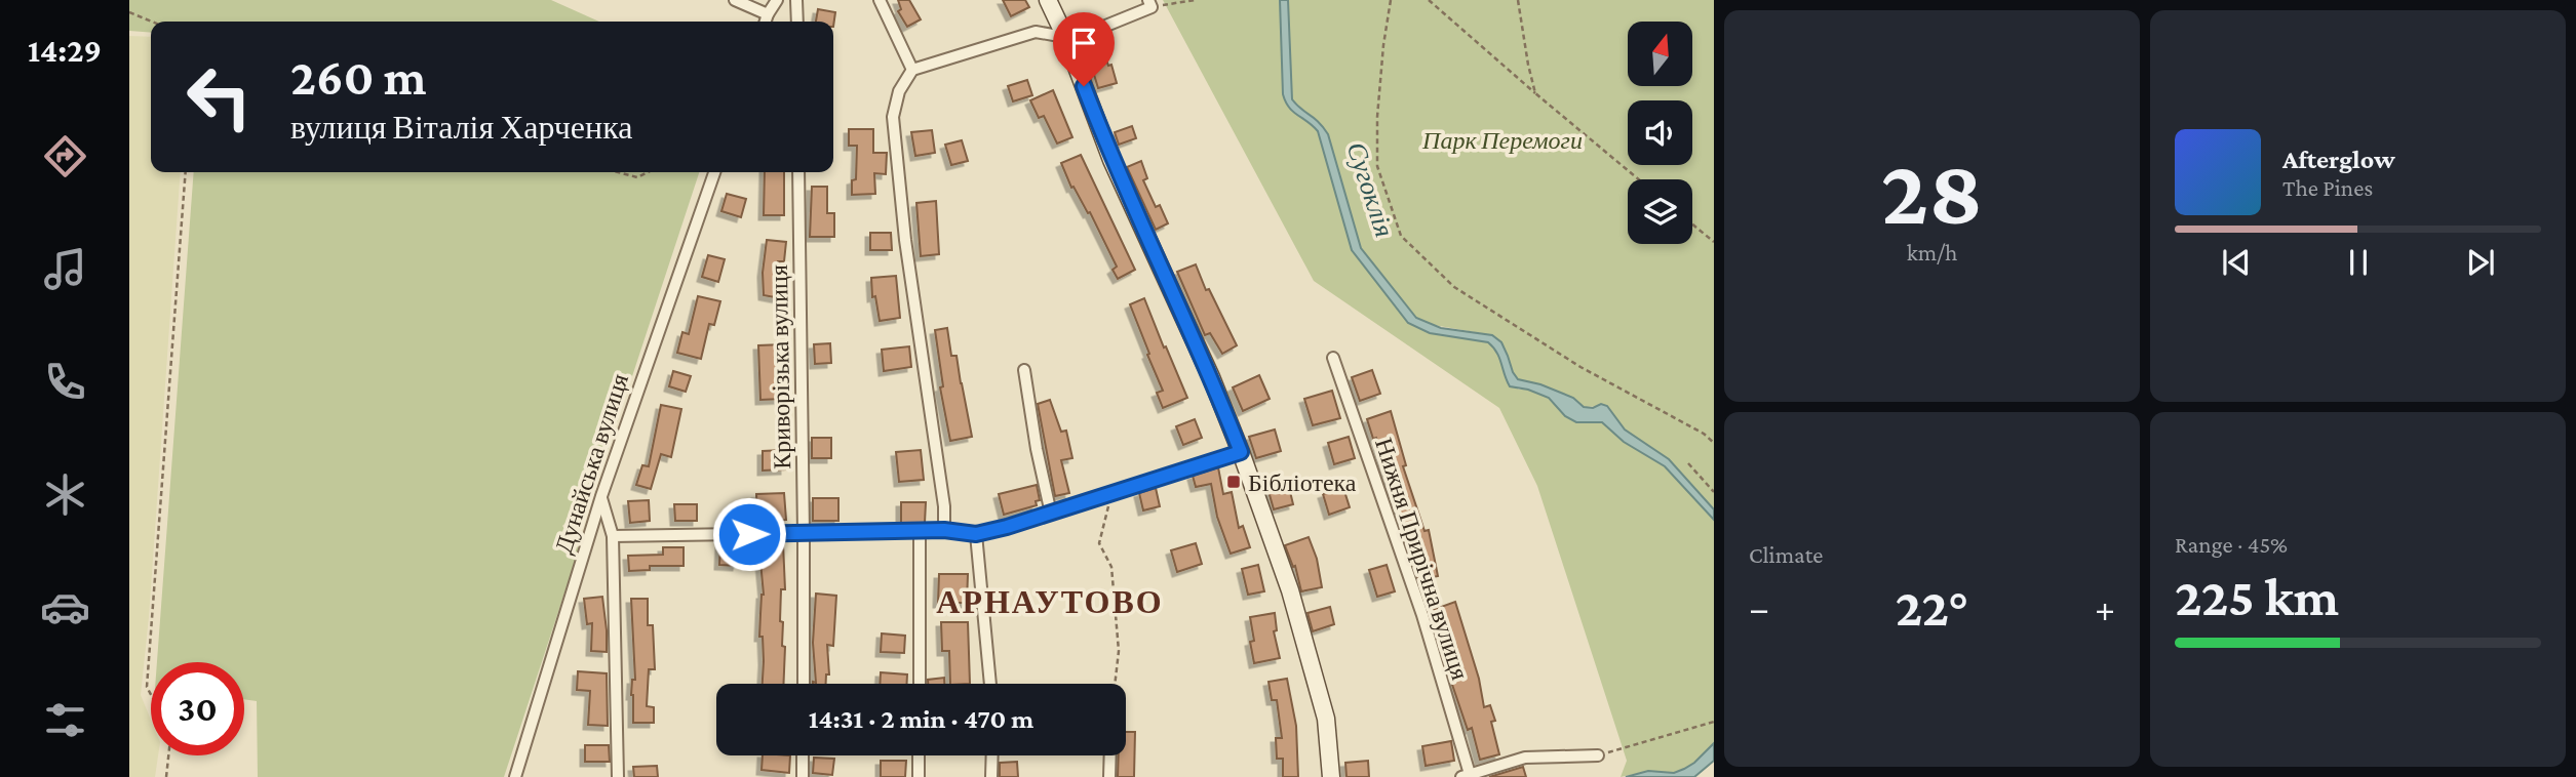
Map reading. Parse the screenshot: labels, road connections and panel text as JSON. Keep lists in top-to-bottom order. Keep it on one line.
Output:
{"streets":{"street":["Криворізька вулиця","Дунайська вулиця","Нижня Прирічна вулиця"]},"districts":["АРНАУТОВО"],"water":["Сугоклія"],"parks":["Парк Перемоги"],"places":{"transit":["Бібліотека"]},"north":"top","page":{"tabs":"14:29","tile":[["28","km/h"],"Climate",["Range · 45%","225 km"]],"turn":["260 m","вулиця Віталія Харченка"],"song":["Afterglow","The Pines"],"heat":["−","22°","+"],"limit":"30","trip":"14:31 · 2 min · 470 m"}}
